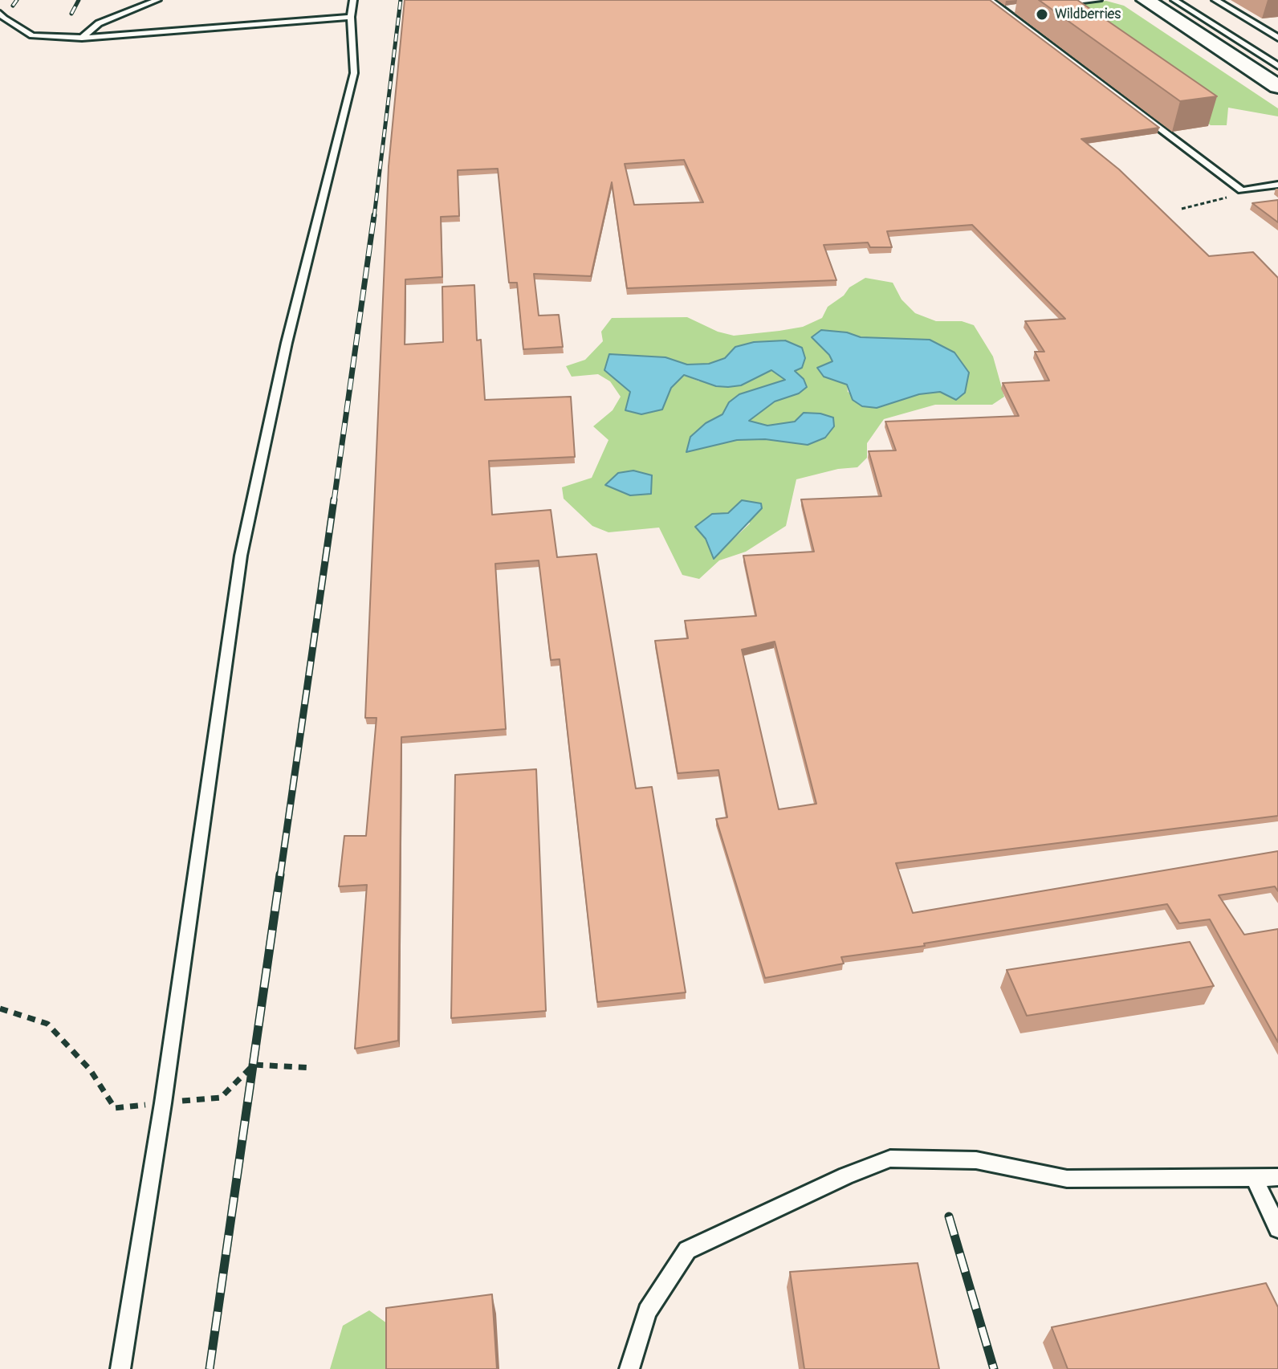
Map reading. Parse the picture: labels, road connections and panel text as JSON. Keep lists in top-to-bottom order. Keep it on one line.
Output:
{"places":["Wildberries"]}
